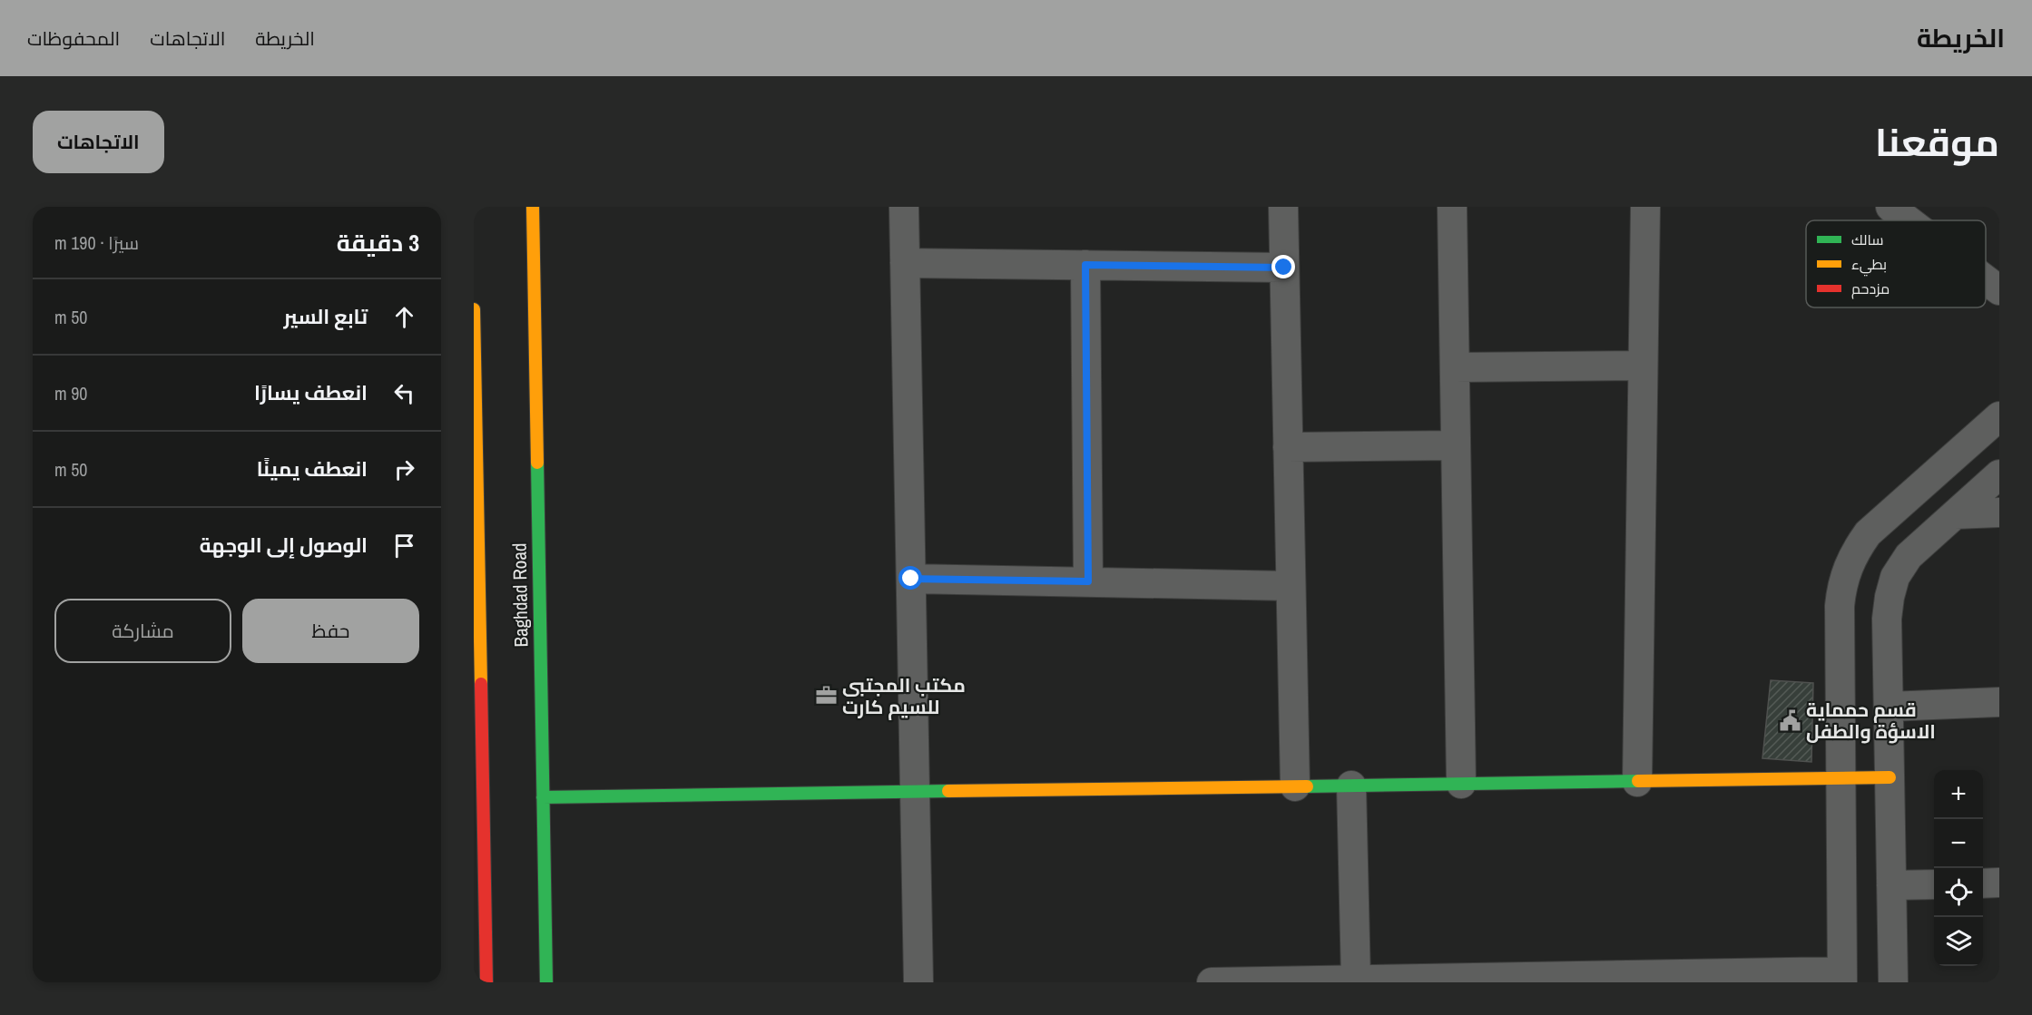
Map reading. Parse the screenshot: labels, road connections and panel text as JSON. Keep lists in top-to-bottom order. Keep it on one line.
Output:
{"streets":{"main road":["Baghdad Road"]},"places":{"office":["مكتب المجتبى للسيم كارت"],"public building":["قسم حمماية الاسؤة والطفل"]},"legend":["سالك","بطيء","مزدحم"],"page":{"header":"الخريطة","nav":["الخريطة","الاتجاهات","المحفوظات"],"title":"موقعنا","buttons":["الاتجاهات",["حفظ","مشاركة"]],"heading":["3 دقيقة","سيرًا · 190 m"],"list":[["تابع السير","50 m"],["انعطف يسارًا","90 m"],["انعطف يمينًا","50 m"],"الوصول إلى الوجهة"],"map_buttons":["+","−"]}}
